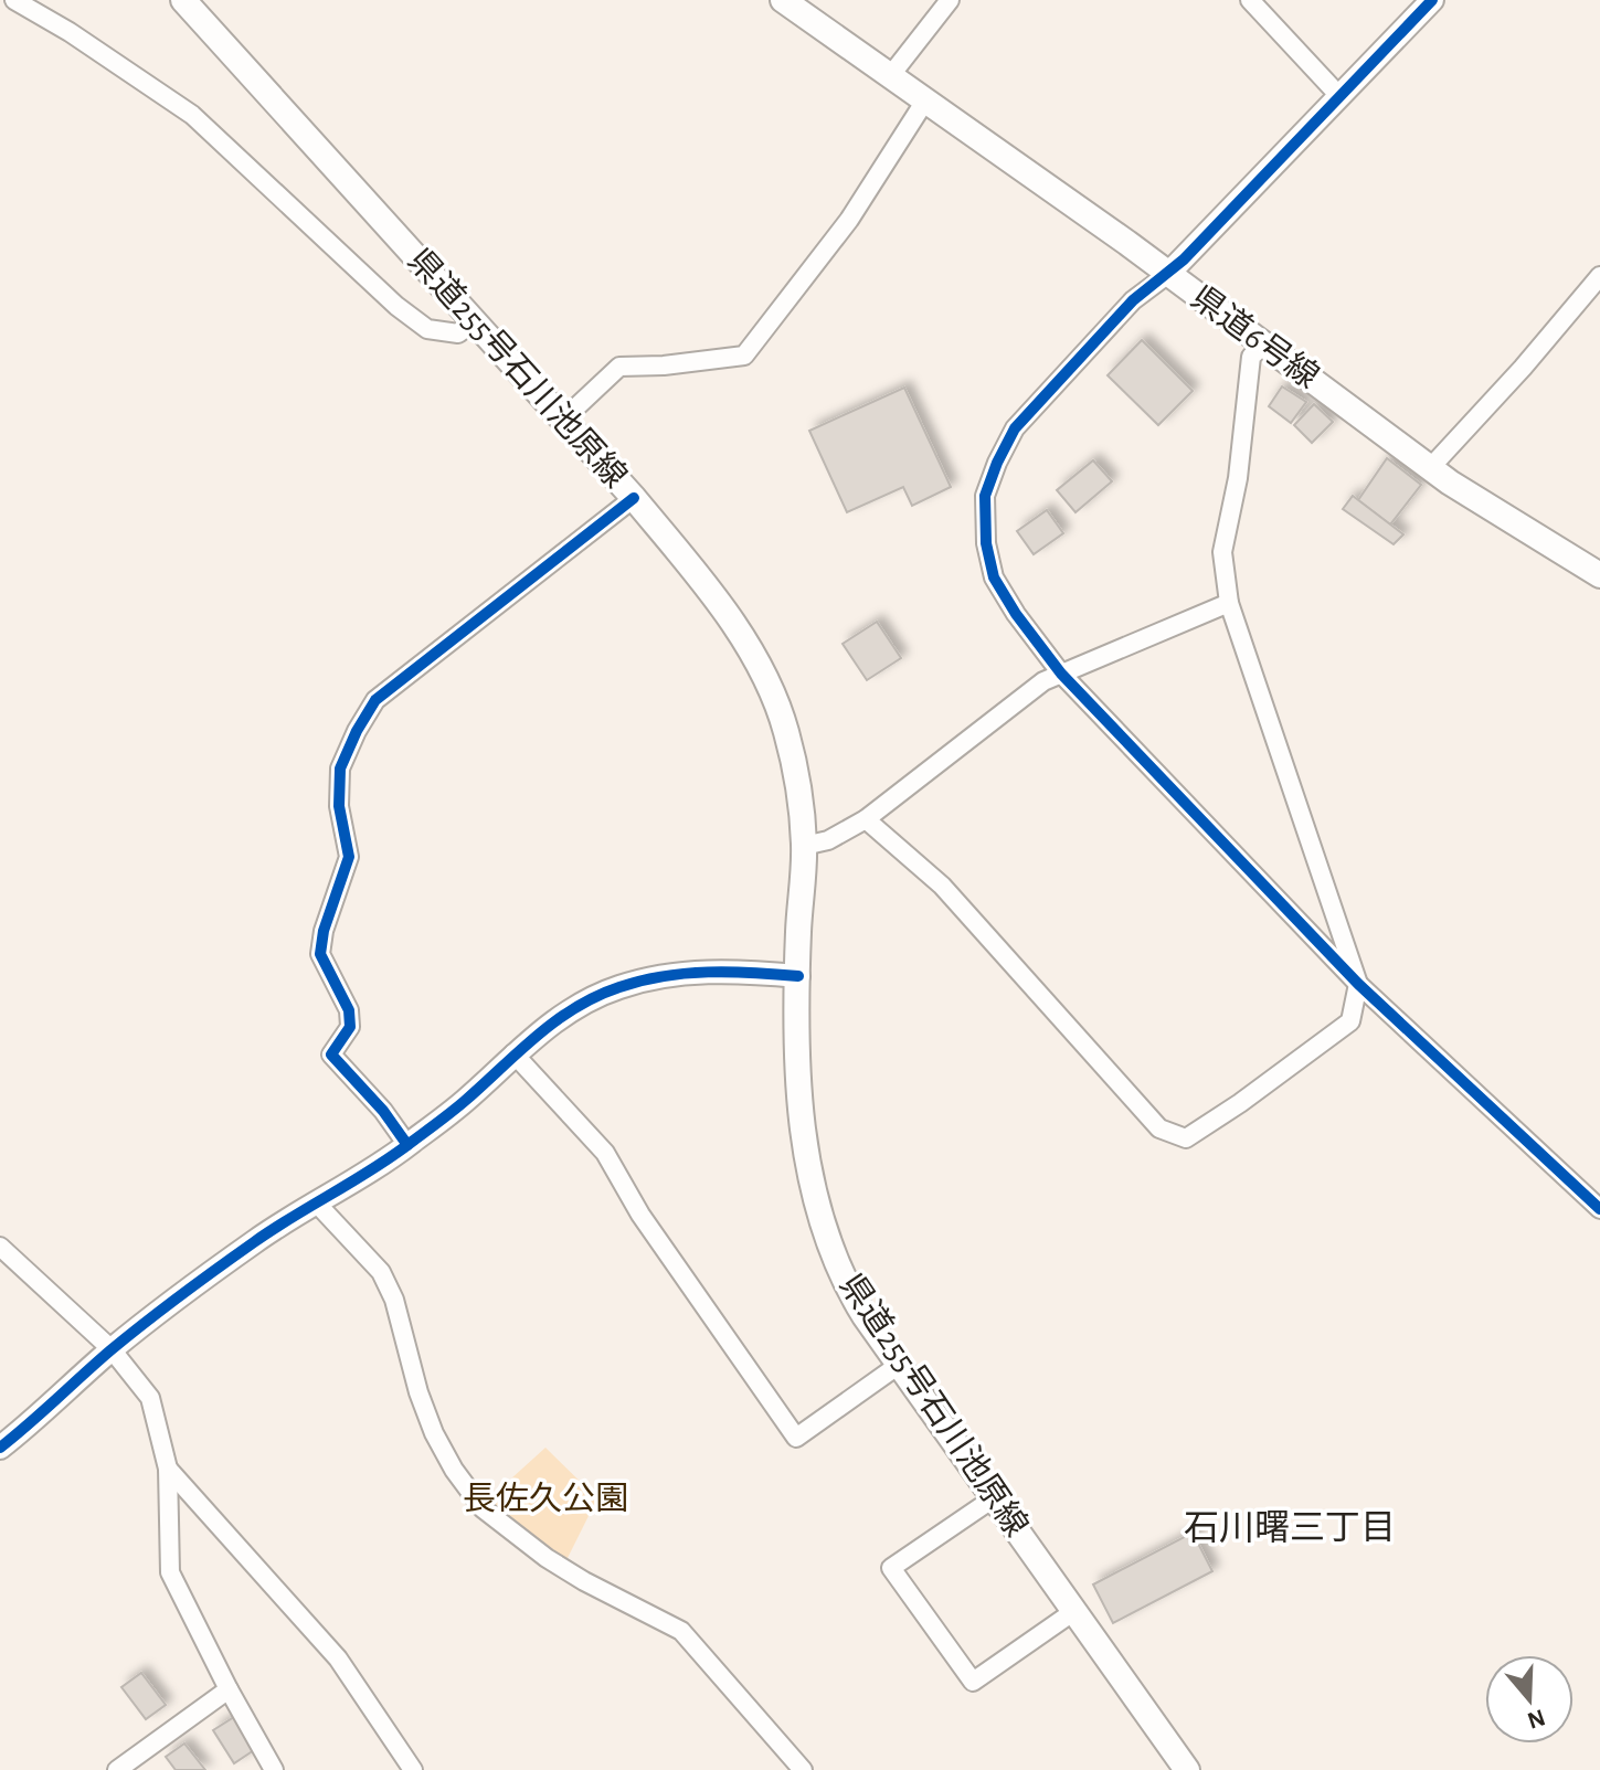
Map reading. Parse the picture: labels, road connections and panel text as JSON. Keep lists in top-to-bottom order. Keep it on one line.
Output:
{"streets":{"main road":["県道6号線","県道255号石川池原線"]},"districts":["石川曙三丁目"],"parks":["長佐久公園"],"north":"bottom"}
